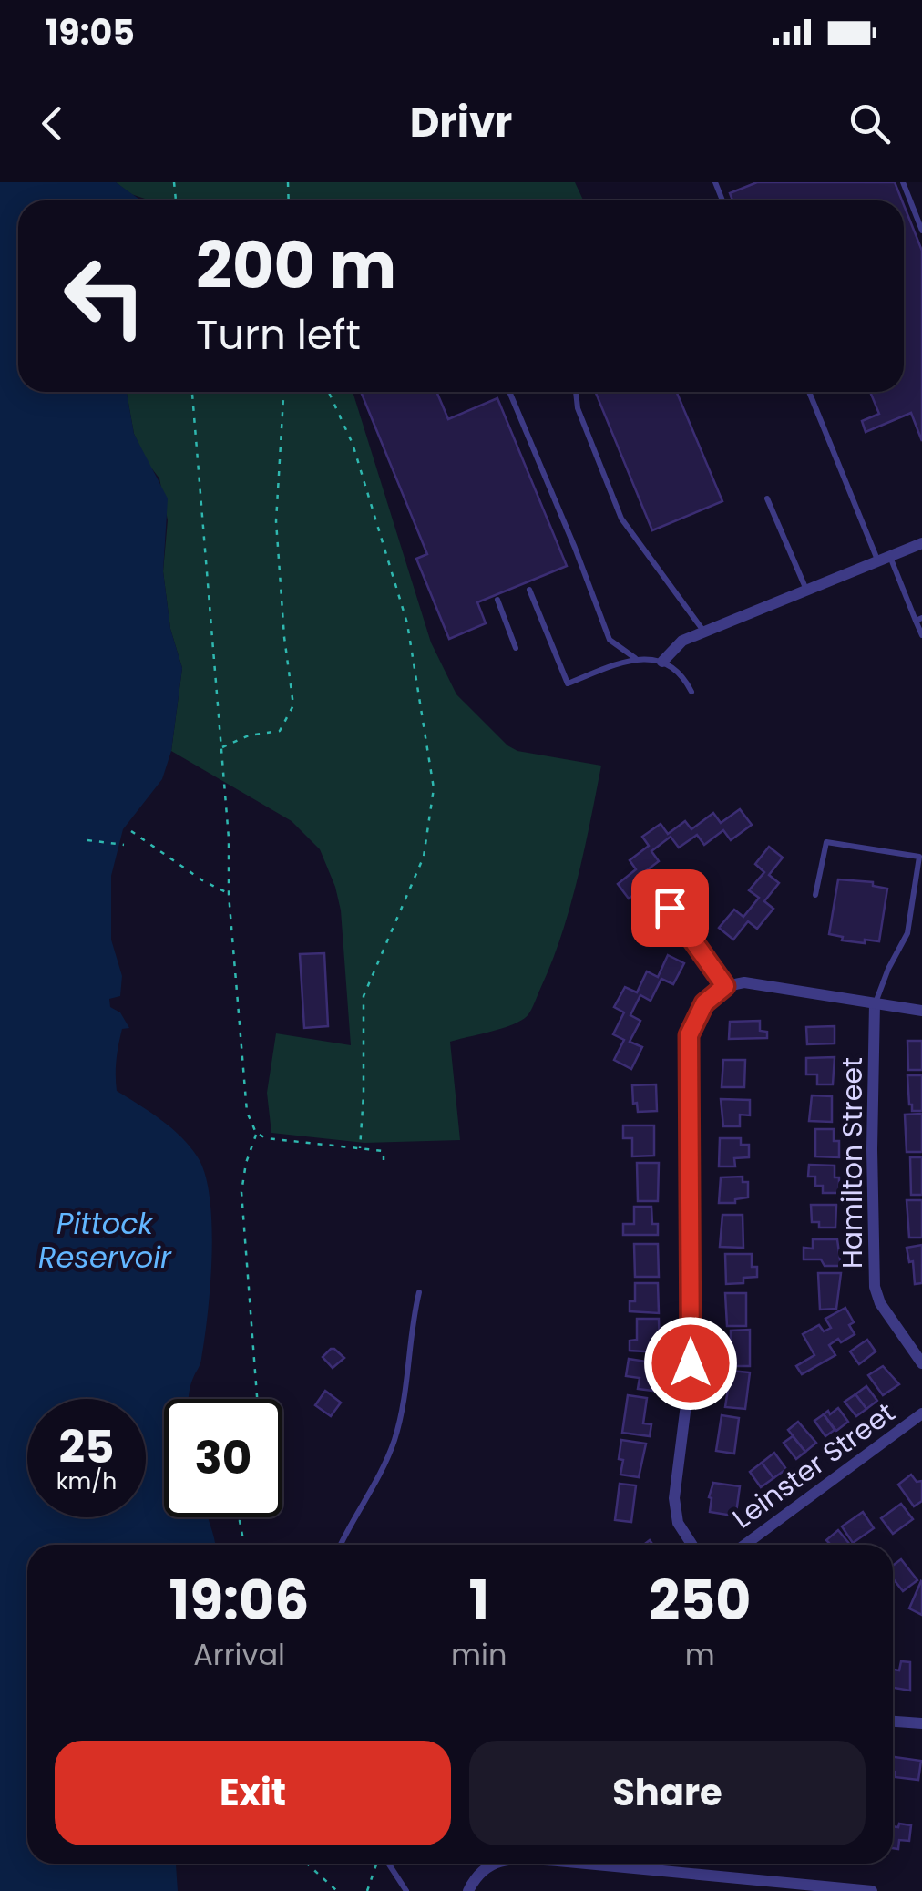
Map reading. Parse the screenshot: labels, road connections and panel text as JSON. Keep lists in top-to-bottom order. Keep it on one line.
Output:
{"streets":{"street":["Hamilton Street","Leinster Street"]},"water":["Pittock Reservoir"],"page":{"status":"19:05","header":"Drivr","turn":["200 m","Turn left"],"speed":"25 km/h","limit":"30","eta":["19:06","Arrival","1","min","250","m"],"buttons":["Exit","Share"]}}
